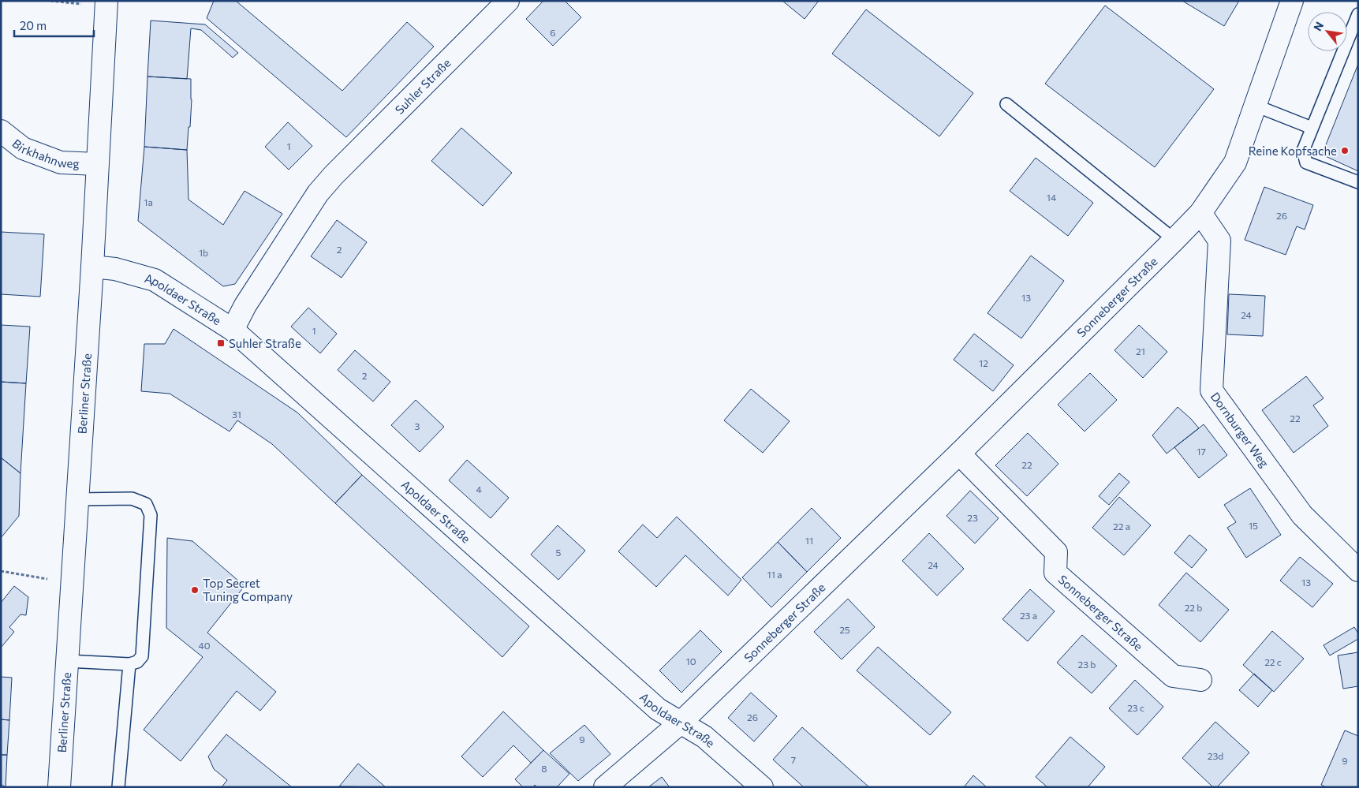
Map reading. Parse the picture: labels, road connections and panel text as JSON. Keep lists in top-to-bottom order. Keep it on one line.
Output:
{"streets":{"street":["Suhler Straße","Birkhahnweg","Sonneberger Straße","Apoldaer Straße","Berliner Straße","Dornburger Weg"]},"crossings":[["Suhler Straße","Apoldaer Straße"],["Birkhahnweg","Berliner Straße"],["Sonneberger Straße","Apoldaer Straße"],["Sonneberger Straße","Dornburger Weg"],["Apoldaer Straße","Berliner Straße"]],"places":{"other":["Reine Kopfsache","Top Secret Tuning Company"],"transit":["Suhler Straße"]},"house_numbers":["6","1","14","1a","26","2","1b","13","24","1","21","12","2","31","22","3","17","22","4","23","15","22 a","11","5","24","11 a","13","22 b","23 a","25","40","10","22 c","23 b","23 c","26","9","23d","7","9","8"],"scale_bar":"20 m","north":"top left"}
